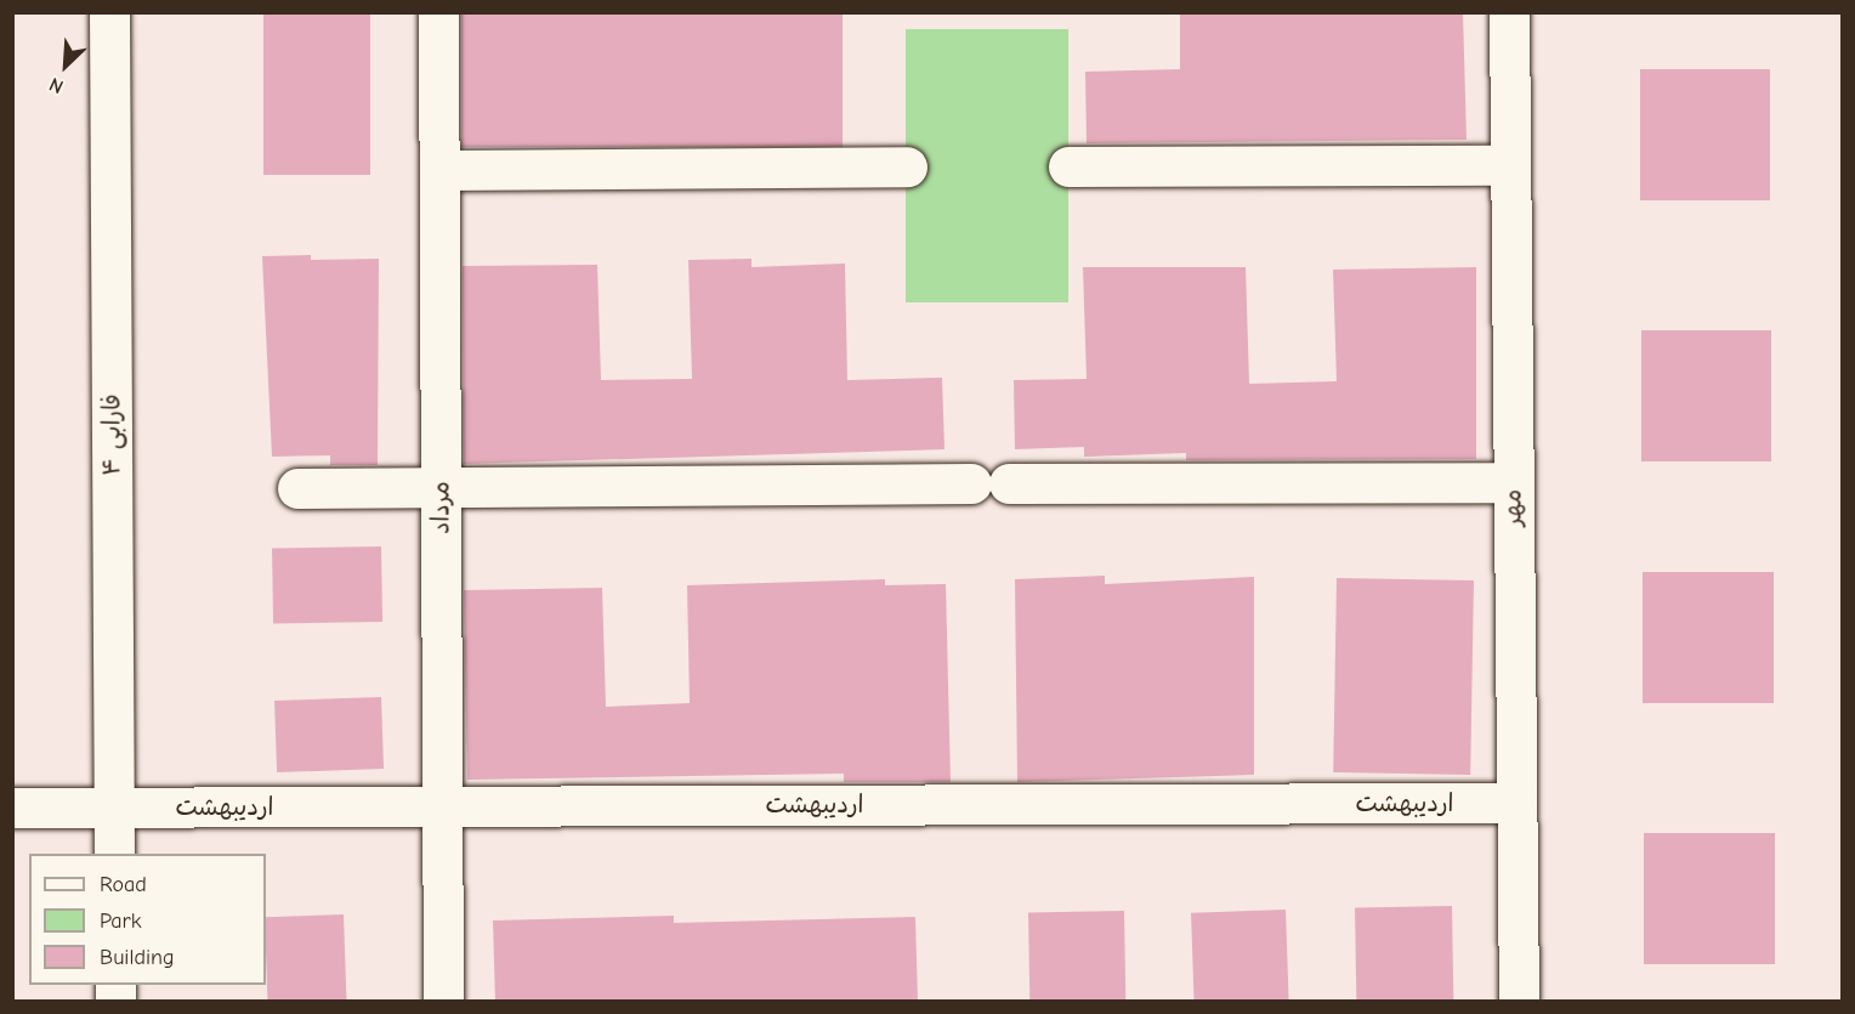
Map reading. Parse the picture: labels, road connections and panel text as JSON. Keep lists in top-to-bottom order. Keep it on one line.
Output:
{"streets":{"street":["فارابی ۴","مرداد","مهر","اردیبهشت"]},"crossings":[["فارابی ۴","اردیبهشت"],["مرداد","اردیبهشت"],["مهر","اردیبهشت"]],"legend":["Road","Park","Building"],"north":"bottom left"}
